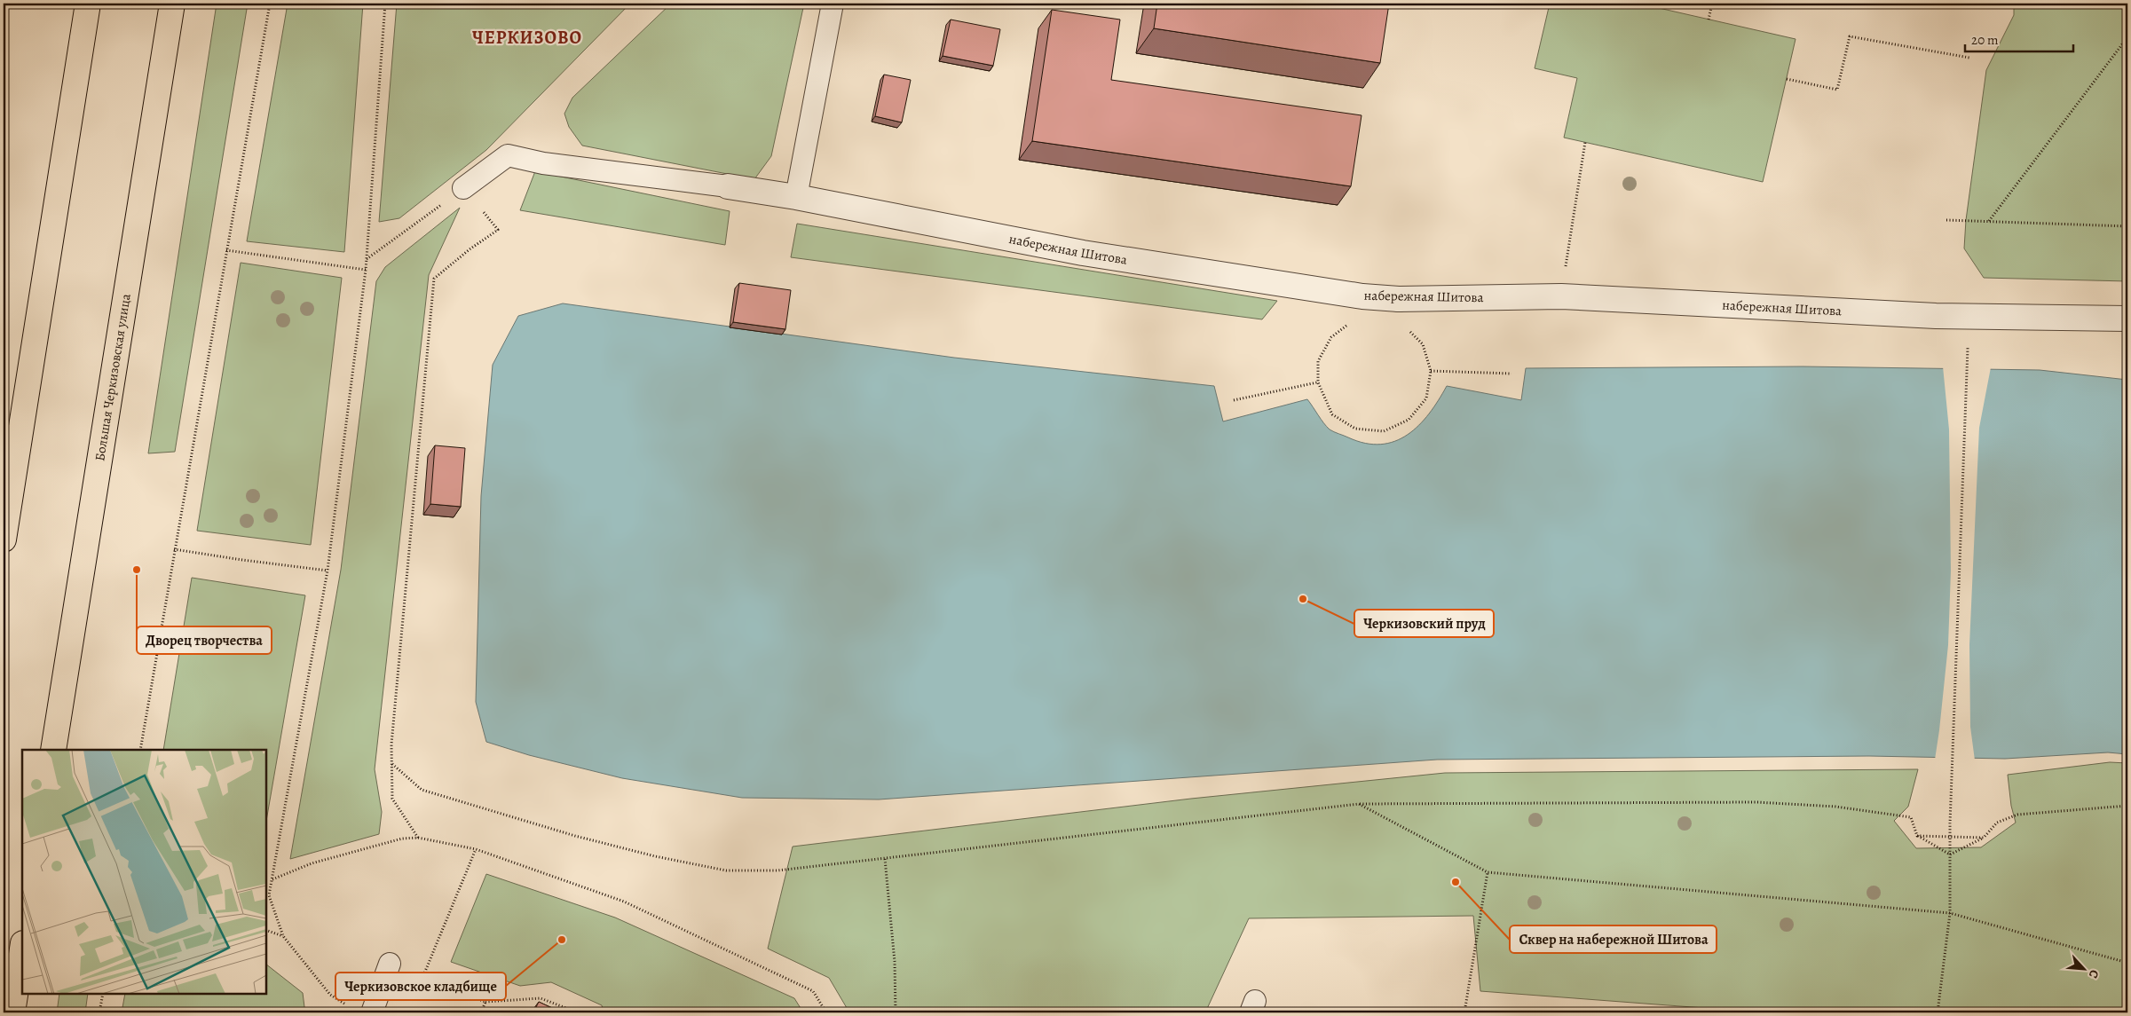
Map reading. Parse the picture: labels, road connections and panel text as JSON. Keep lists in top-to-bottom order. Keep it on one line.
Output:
{"streets":{"main road":["Большая Черкизовская улица"],"street":["набережная Шитова"]},"districts":["ЧЕРКИЗОВО"],"places":["Дворец творчества","Черкизовский пруд","Сквер на набережной Шитова","Черкизовское кладбище"],"scale_bar":"20 m","north":"bottom right"}
